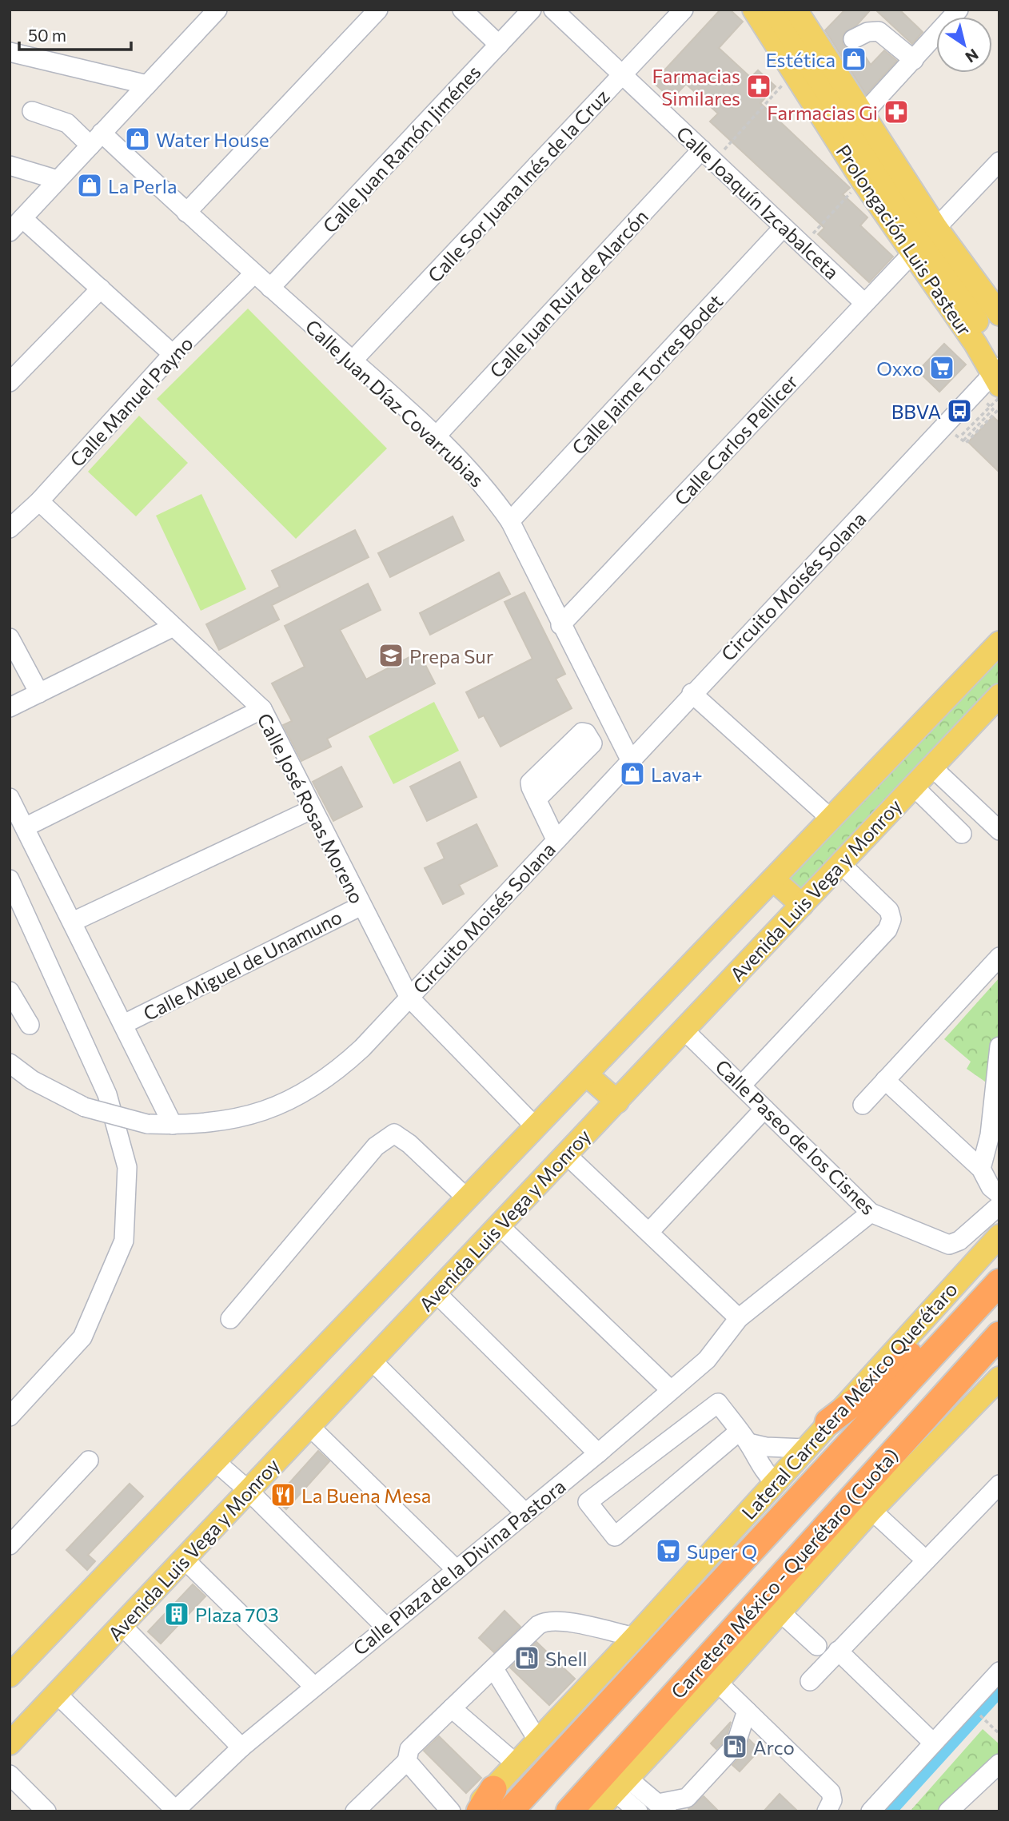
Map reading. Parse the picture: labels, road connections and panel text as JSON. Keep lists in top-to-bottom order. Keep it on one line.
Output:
{"streets":{"highway":["Carretera México - Querétaro (Cuota)"],"main road":["Prolongación Luis Pasteur","Avenida Luis Vega y Monroy","Lateral Carretera México Querétaro"],"street":["Calle Juan Ramón Jiménes","Calle Sor Juana Inés de la Cruz","Calle Joaquín Izcabalceta","Calle Juan Ruiz de Alarcón","Calle Jaime Torres Bodet","Calle Manuel Payno","Calle Juan Díaz Covarrubias","Calle Carlos Pellicer","Circuito Moisés Solana","Calle José Rosas Moreno","Calle Miguel de Unamuno","Calle Paseo de los Cisnes","Calle Plaza de la Divina Pastora"]},"crossings":[["Calle Juan Ramón Jiménes","Calle Juan Díaz Covarrubias"],["Calle Sor Juana Inés de la Cruz","Calle Joaquín Izcabalceta"],["Calle Sor Juana Inés de la Cruz","Calle Juan Díaz Covarrubias"],["Calle Joaquín Izcabalceta","Calle Juan Ruiz de Alarcón"],["Calle Joaquín Izcabalceta","Calle Jaime Torres Bodet"],["Calle Joaquín Izcabalceta","Calle Carlos Pellicer"],["Prolongación Luis Pasteur","Calle Carlos Pellicer"],["Prolongación Luis Pasteur","Circuito Moisés Solana"],["Calle Juan Ruiz de Alarcón","Calle Juan Díaz Covarrubias"],["Calle Jaime Torres Bodet","Calle Juan Díaz Covarrubias"],["Calle Manuel Payno","Calle Juan Díaz Covarrubias"],["Calle Manuel Payno","Calle José Rosas Moreno"],["Calle Juan Díaz Covarrubias","Calle Carlos Pellicer"],["Calle Juan Díaz Covarrubias","Circuito Moisés Solana"],["Circuito Moisés Solana","Calle José Rosas Moreno"],["Calle José Rosas Moreno","Avenida Luis Vega y Monroy"],["Calle José Rosas Moreno","Calle Miguel de Unamuno"],["Avenida Luis Vega y Monroy","Calle Paseo de los Cisnes"],["Calle Paseo de los Cisnes","Calle Plaza de la Divina Pastora"]],"places":{"shop":["Estética","Water House","La Perla","Lava+"],"pharmacy":["Farmacias Similares","Farmacias Gi"],"supermarket":["Oxxo","Super Q"],"bus stop":["BBVA"],"school or university":["Prepa Sur"],"restaurant":["La Buena Mesa"],"building":["Plaza 703"],"fuel station":["Shell","Arco"]},"scale_bar":"50 m","north":"bottom right"}
